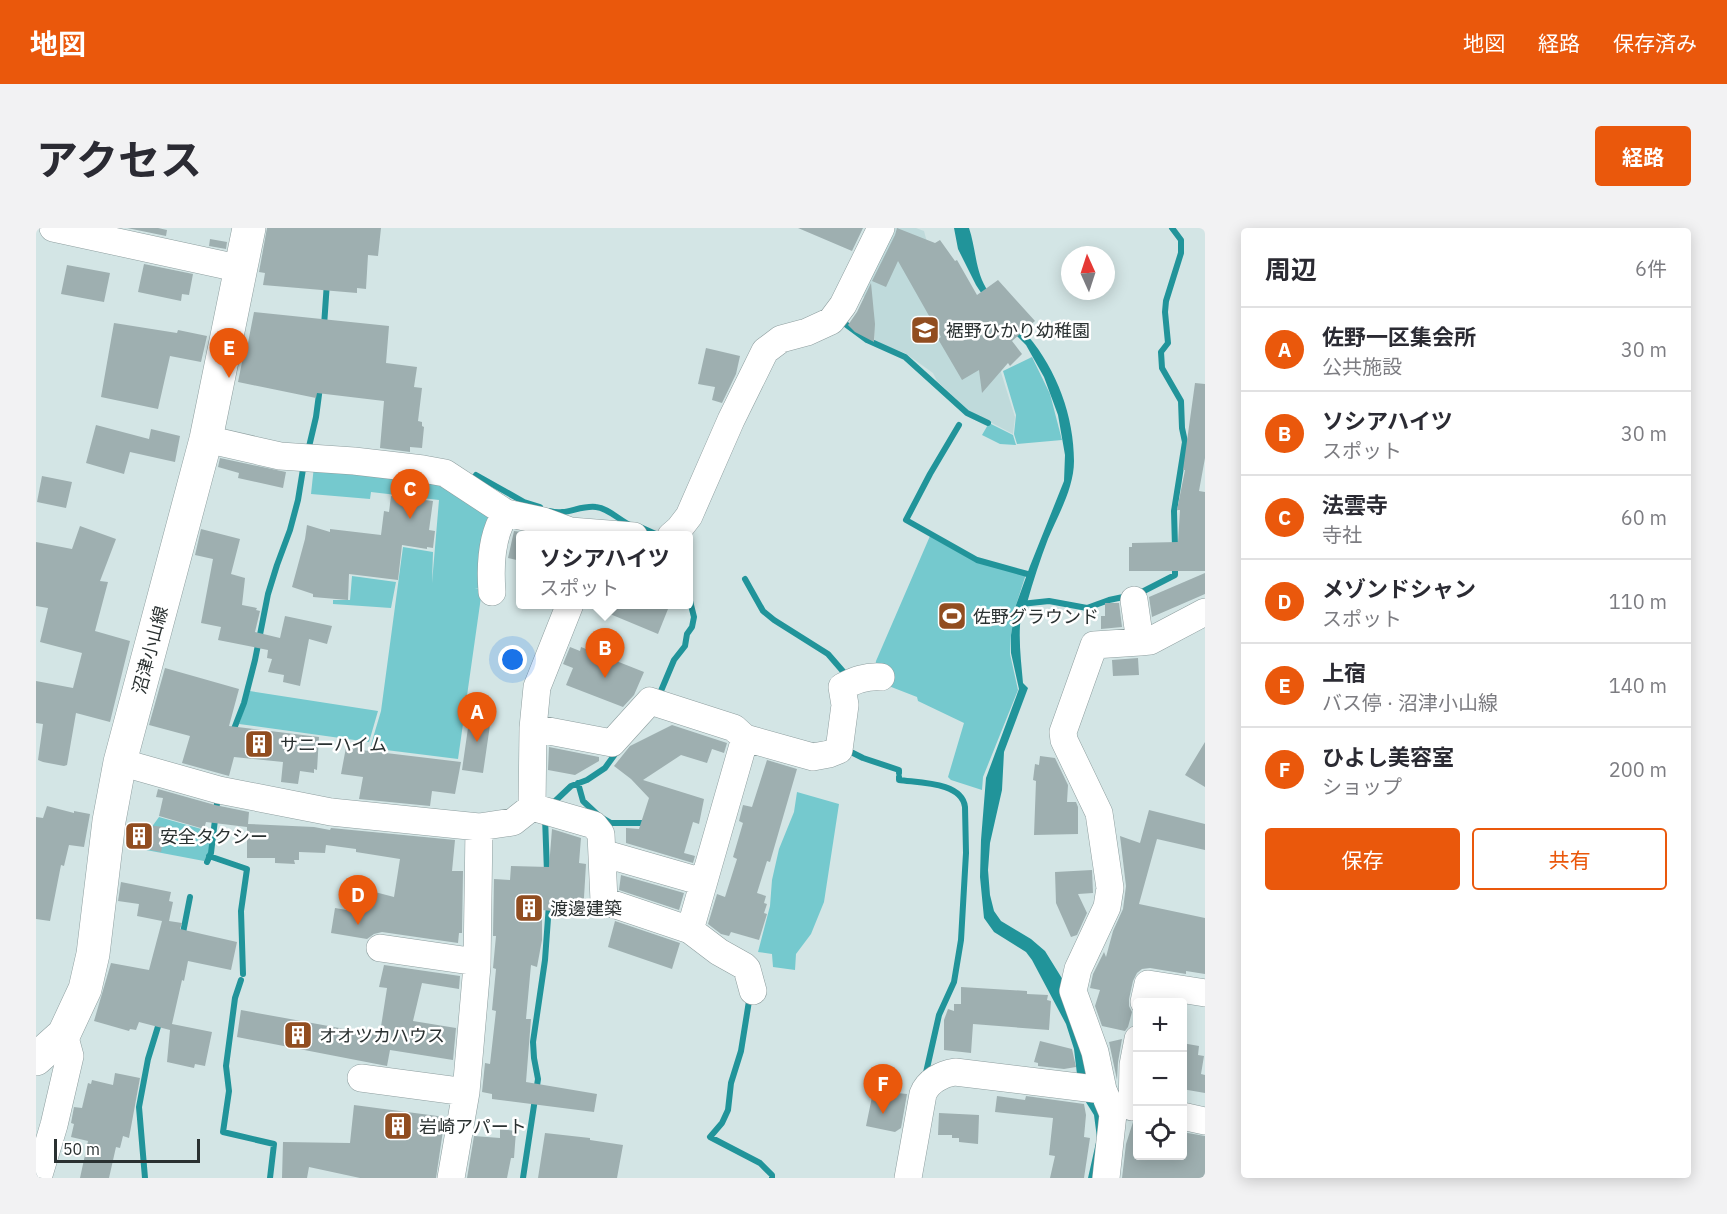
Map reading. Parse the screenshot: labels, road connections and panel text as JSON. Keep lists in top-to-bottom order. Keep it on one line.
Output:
{"streets":{"main road":["沼津小山線"]},"places":{"school or university":["裾野ひかり幼稚園"],"sports":["佐野グラウンド"],"building":["サニーハイム","安全タクシー","渡邊建築","オオツカハウス","岩崎アパート"]},"scale_bar":"50 m","north":"top","page":{"header":"地図","nav":["地図","経路","保存済み"],"title":"アクセス","buttons":["経路",["保存","共有"]],"heading":["周辺","6件"],"list":[{"mark":"A","name":"佐野一区集会所","note":"公共施設","value":"30 m"},{"mark":"B","name":"ソシアハイツ","note":"スポット","value":"30 m"},{"mark":"C","name":"法雲寺","note":"寺社","value":"60 m"},{"mark":"D","name":"メゾンドシャン","note":"スポット","value":"110 m"},{"mark":"E","name":"上宿","note":"バス停 · 沼津小山線","value":"140 m"},{"mark":"F","name":"ひよし美容室","note":"ショップ","value":"200 m"}],"pins":["E","C","B","A","D","F"],"popup":["ソシアハイツ","スポット"],"map_buttons":["+","−"],"scale":"50 m"}}
